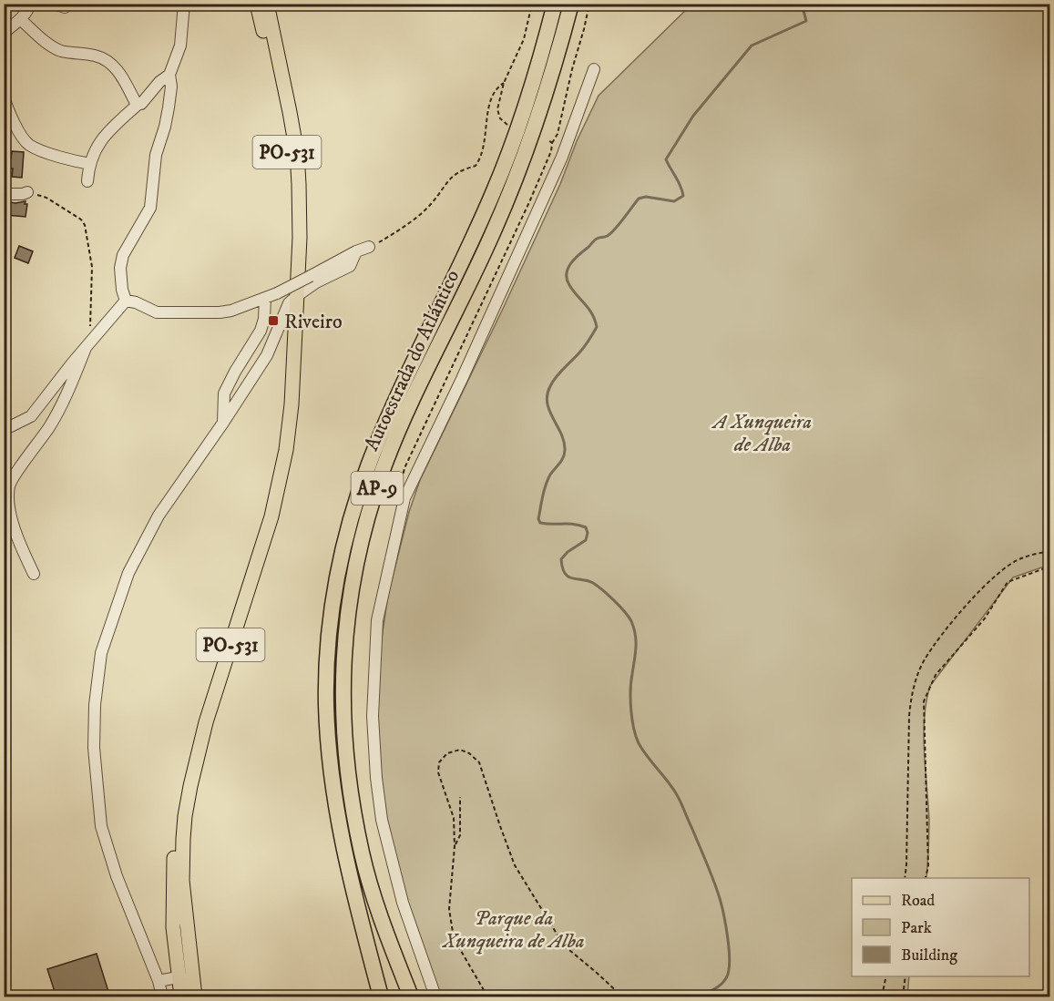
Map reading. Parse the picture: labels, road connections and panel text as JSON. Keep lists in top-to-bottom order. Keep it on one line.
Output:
{"streets":{"highway":["Autoestrada do Atlántico","AP-9"],"main road":["PO-531"]},"parks":["A Xunqueira de Alba","Parque da Xunqueira de Alba"],"places":{"transit":["Riveiro"]},"legend":["Road","Park","Building"]}
